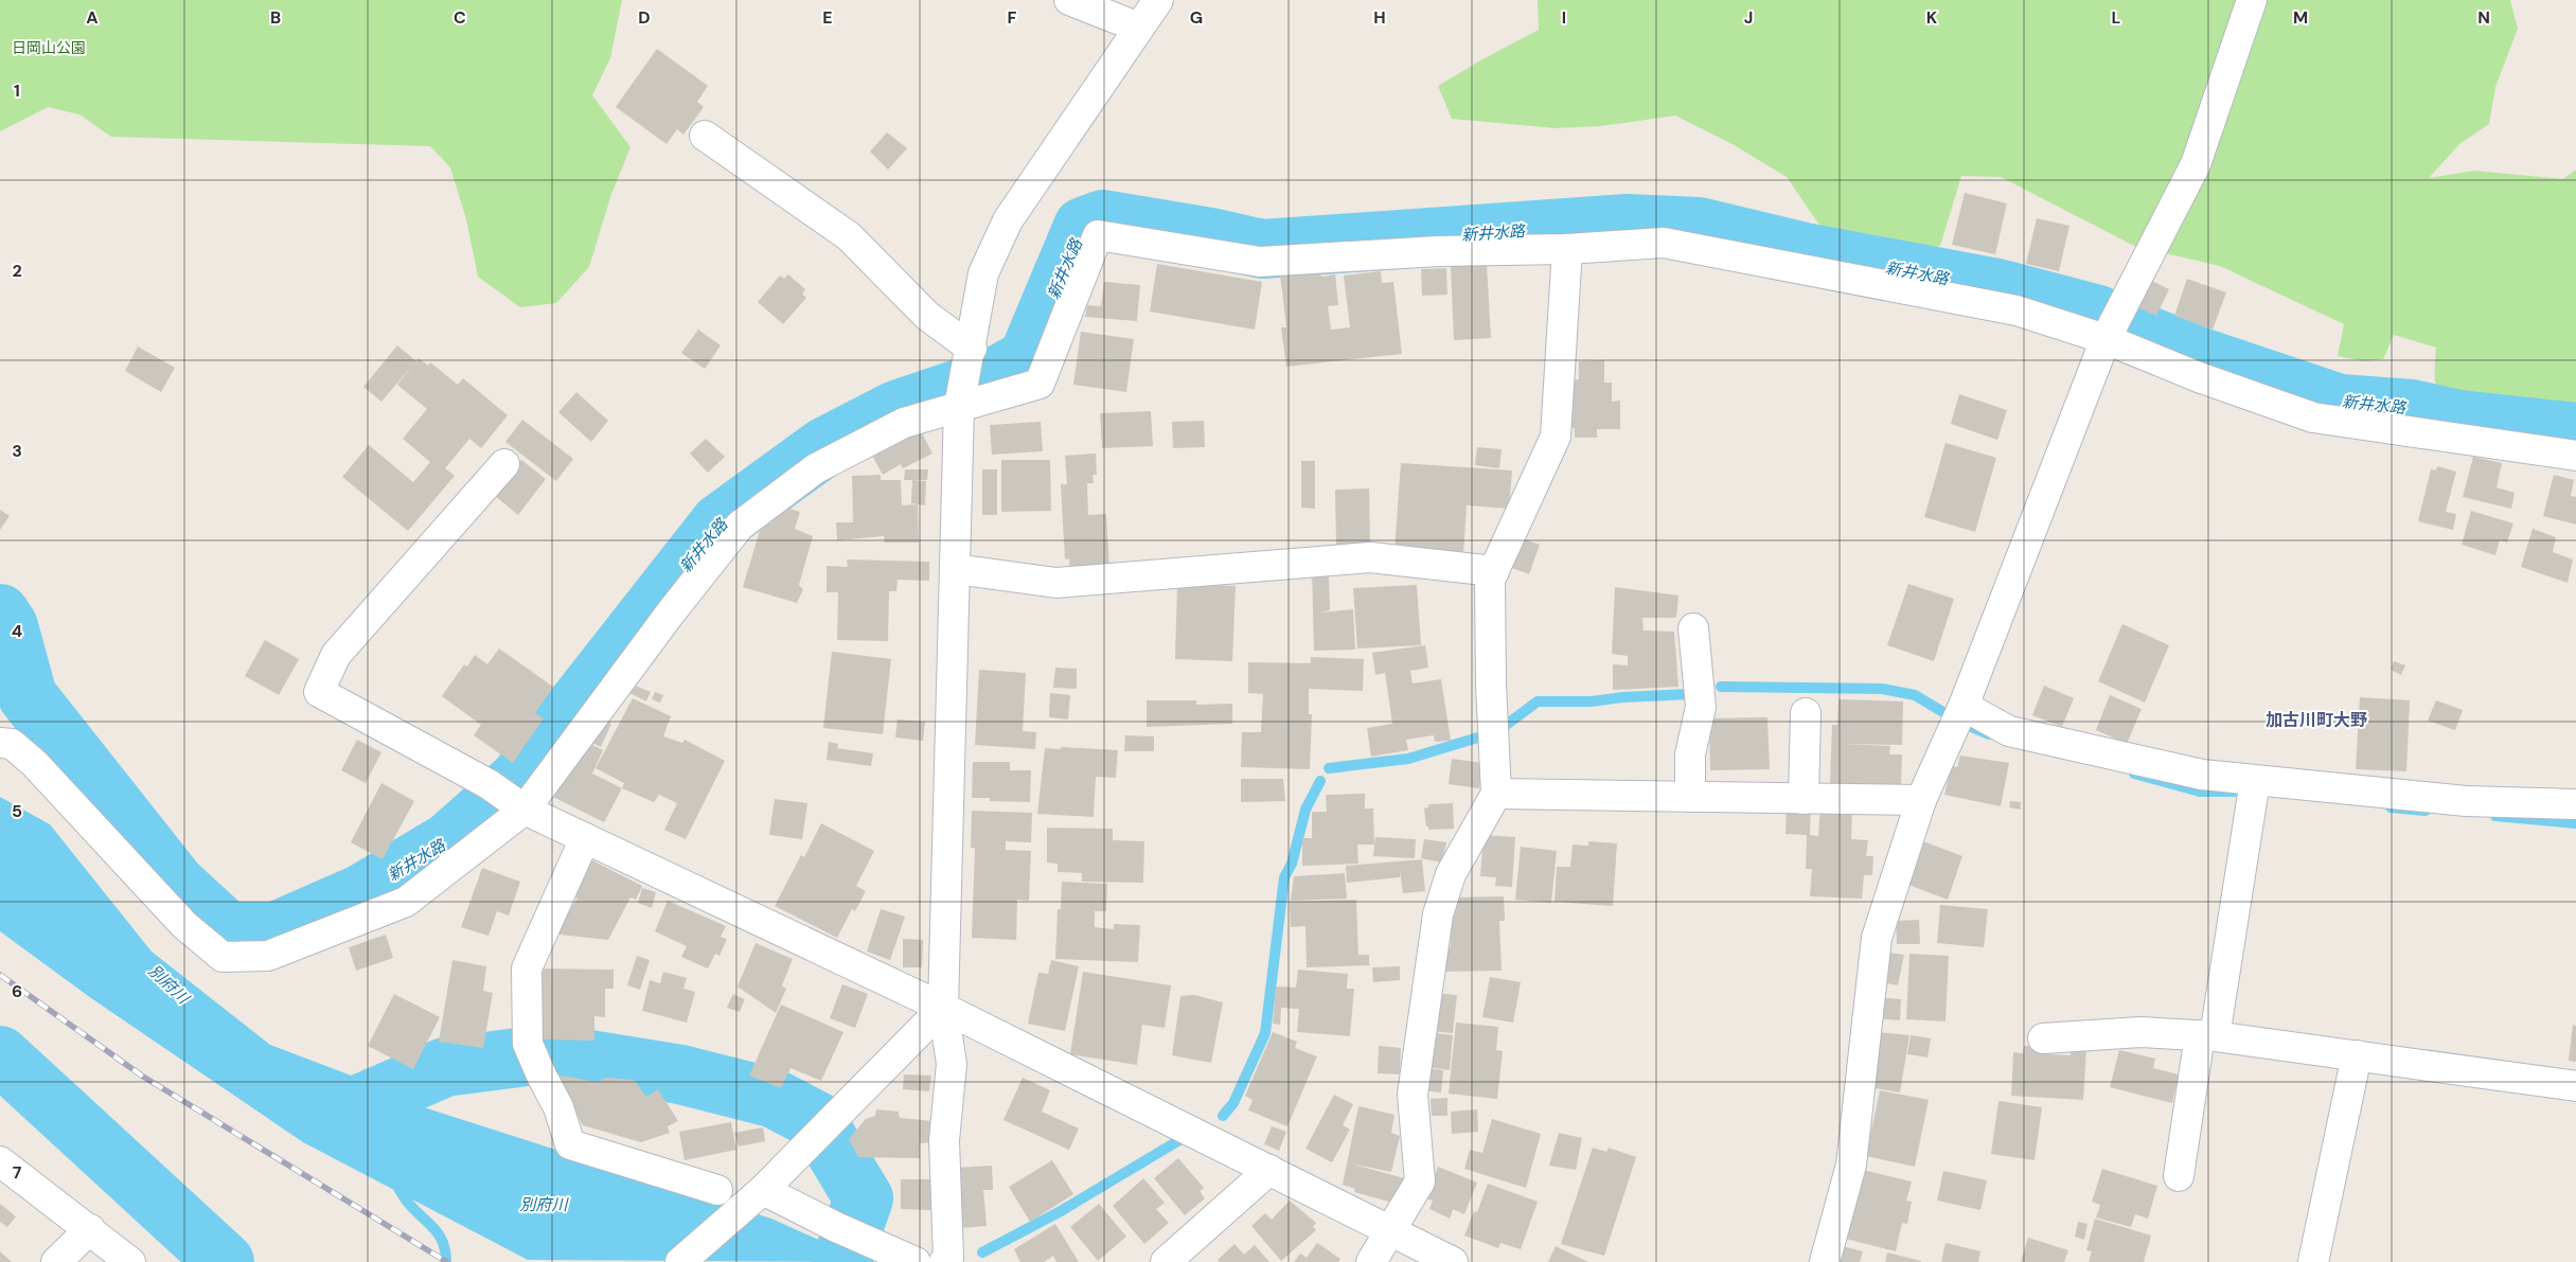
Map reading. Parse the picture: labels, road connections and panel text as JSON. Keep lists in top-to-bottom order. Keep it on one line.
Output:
{"districts":["加古川町大野"],"water":["新井水路","別府川"],"parks":["日岡山公園"],"grid":{"columns":["A","B","C","D","E","F","G","H","I","J","K","L","M","N"],"rows":["1","2","3","4","5","6","7"]}}
